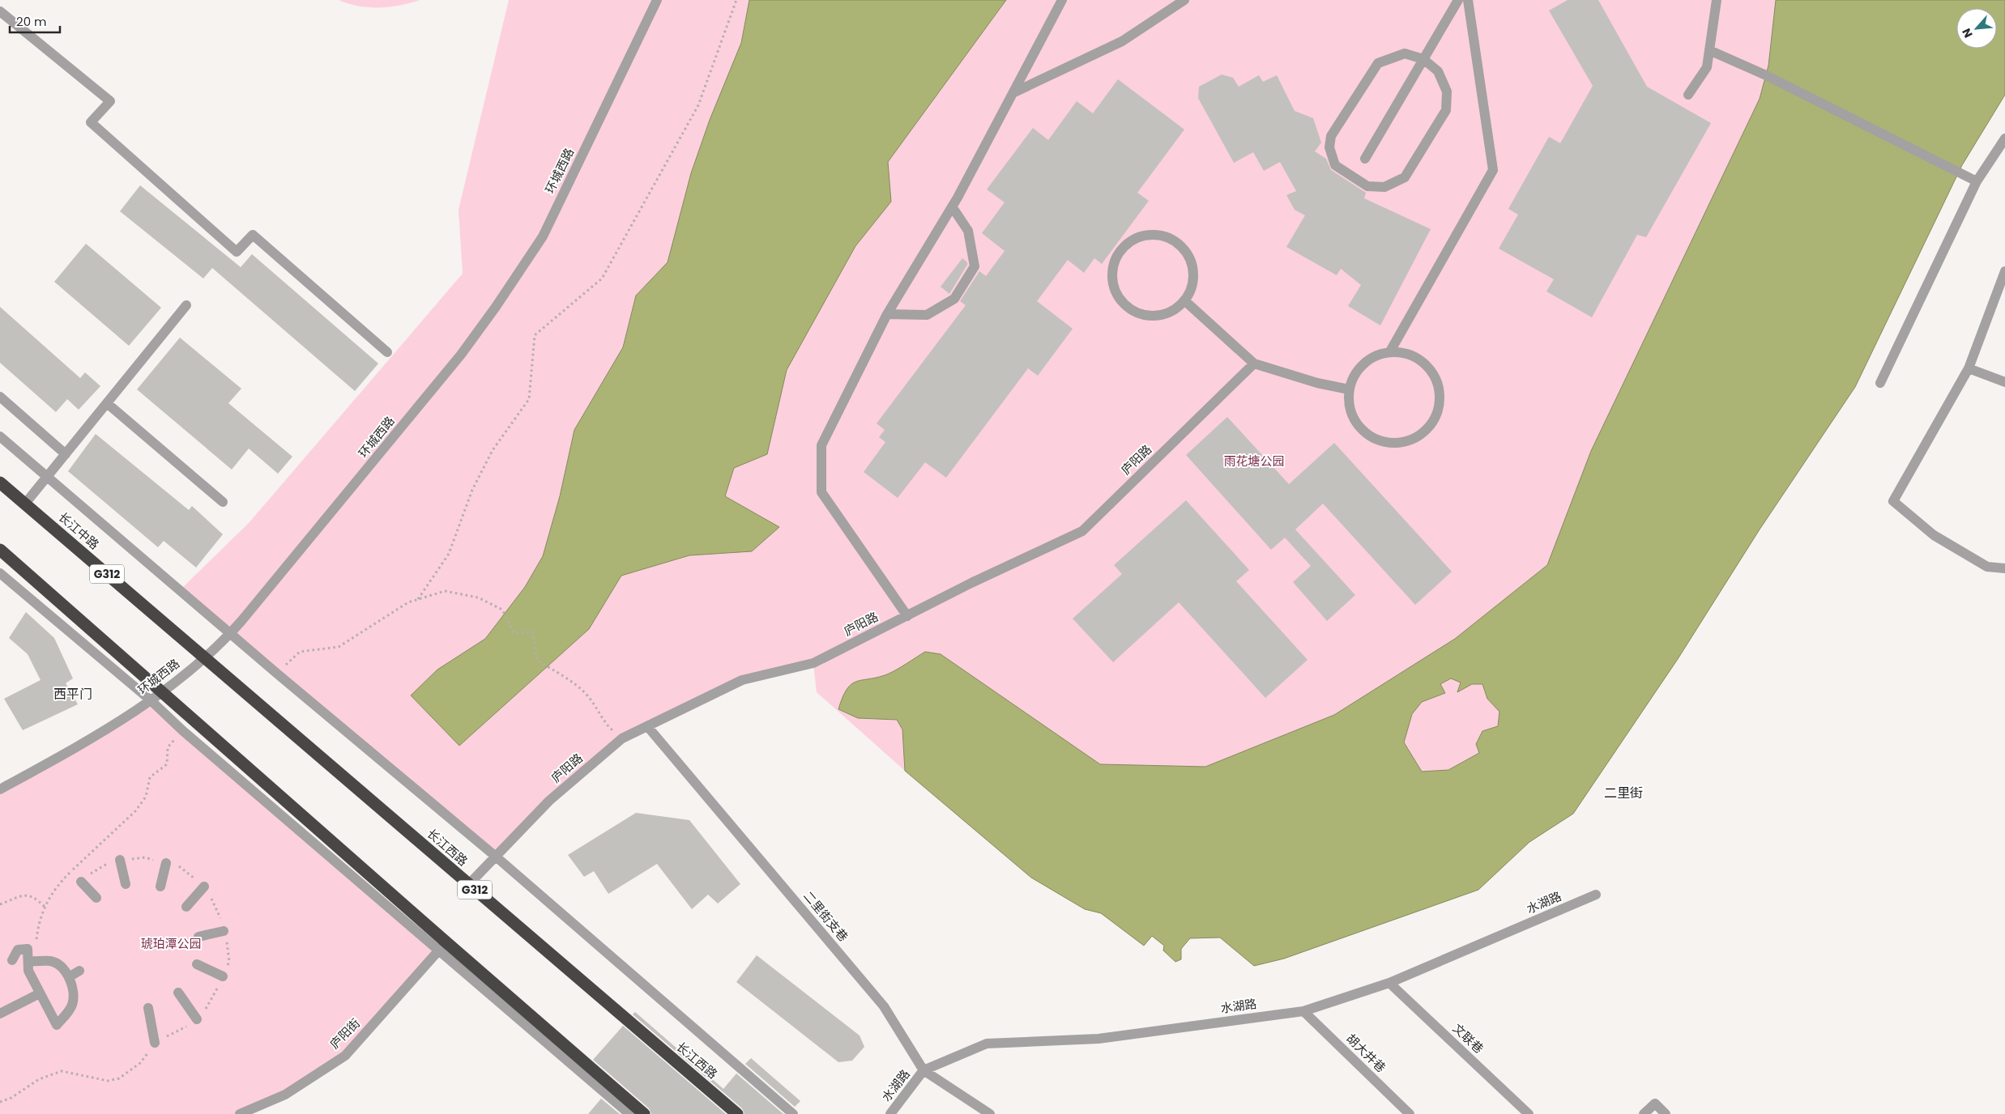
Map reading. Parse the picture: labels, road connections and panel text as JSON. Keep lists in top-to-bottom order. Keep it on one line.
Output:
{"streets":{"highway":["长江中路","G312","长江西路"],"street":["环城西路","庐阳路","水湖路","二里街支巷","庐阳街","文联巷","胡大井巷"]},"crossings":[["环城西路","长江中路"],["环城西路","长江西路"],["庐阳路","长江西路"],["庐阳路","二里街支巷"],["长江中路","长江西路"],["水湖路","二里街支巷"],["水湖路","文联巷"],["水湖路","胡大井巷"]],"districts":["西平门","二里街"],"parks":["雨花塘公园","琥珀潭公园"],"scale_bar":"20 m","north":"bottom left"}
